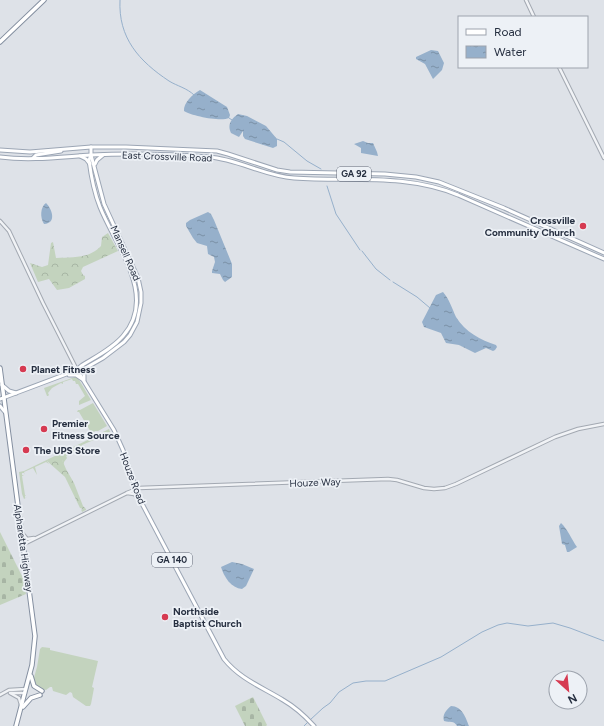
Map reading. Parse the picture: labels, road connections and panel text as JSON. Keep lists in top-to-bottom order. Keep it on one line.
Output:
{"streets":{"highway":["Alpharetta Highway"],"main road":["East Crossville Road","GA 92","Mansell Road","Houze Road","GA 140"],"street":["Houze Way"]},"crossings":[["East Crossville Road","Mansell Road"],["Mansell Road","Houze Road"],["Mansell Road","Alpharetta Highway"],["Houze Road","Houze Way"],["Houze Way","Alpharetta Highway"]],"places":["Crossville Community Church","Planet Fitness","Premier Fitness Source","The UPS Store","Northside Baptist Church"],"legend":["Road","Water"],"north":"bottom right"}
